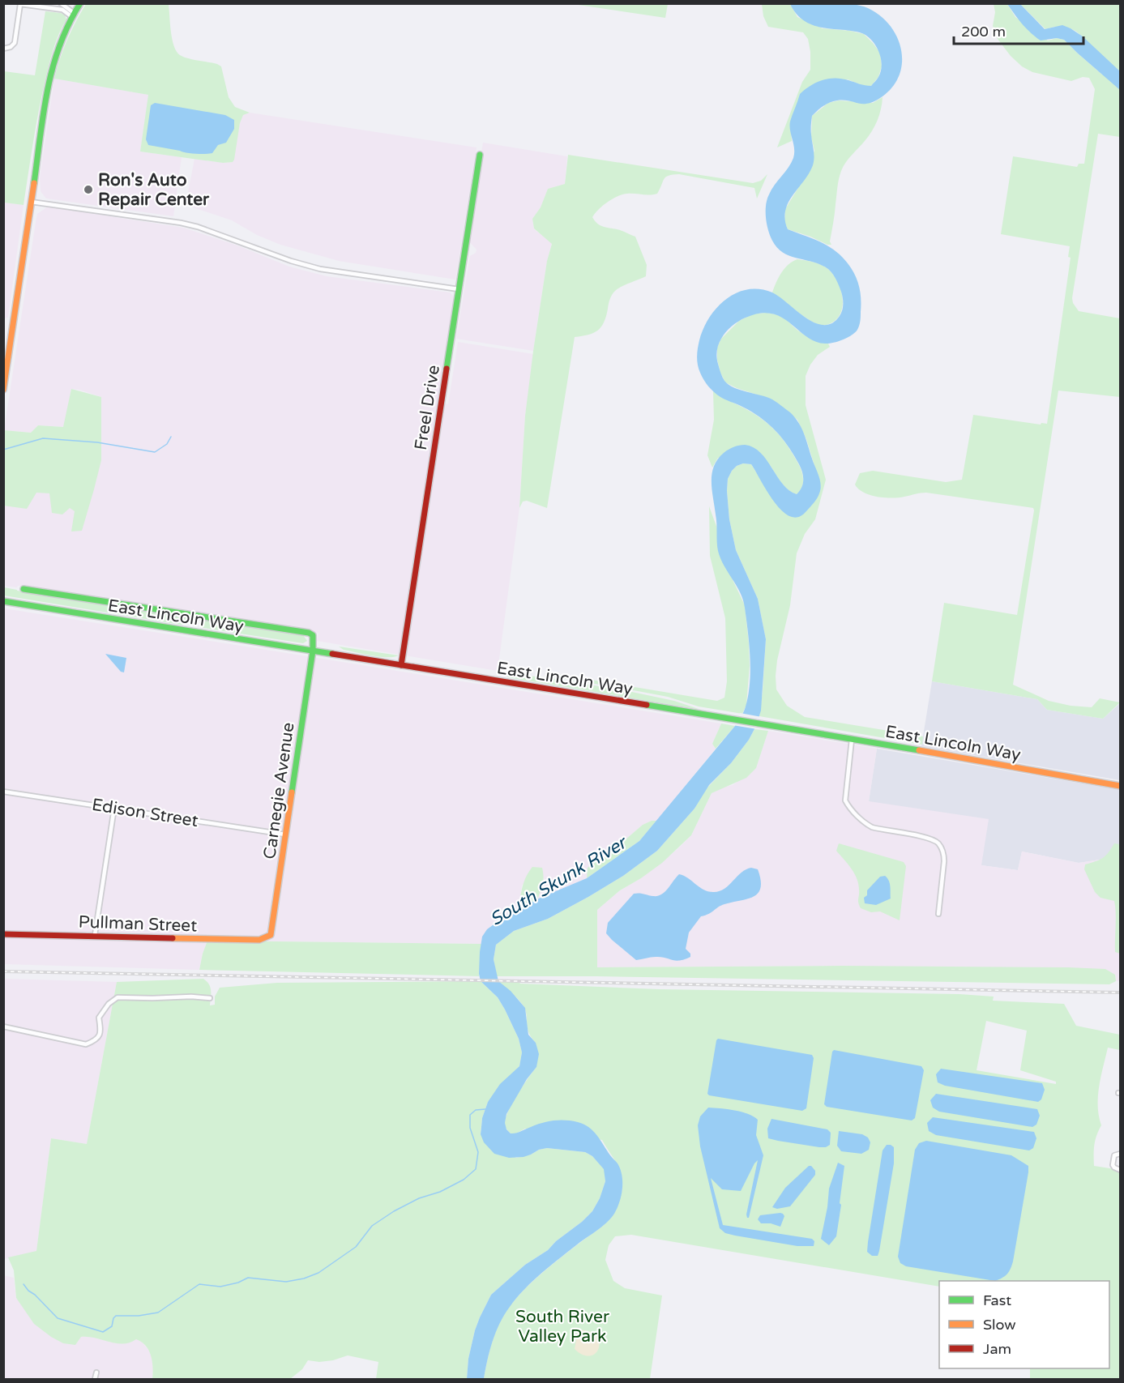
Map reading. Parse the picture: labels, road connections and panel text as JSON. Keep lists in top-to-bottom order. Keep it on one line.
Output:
{"streets":{"main road":["Freel Drive","East Lincoln Way","Carnegie Avenue","Pullman Street"],"street":["Edison Street"]},"crossings":[["Freel Drive","East Lincoln Way"],["East Lincoln Way","Carnegie Avenue"],["Carnegie Avenue","Edison Street"],["Carnegie Avenue","Pullman Street"]],"water":["South Skunk River"],"parks":["South River Valley Park"],"places":["Ron's Auto Repair Center"],"legend":["Fast","Slow","Jam"],"scale_bar":"200 m"}
